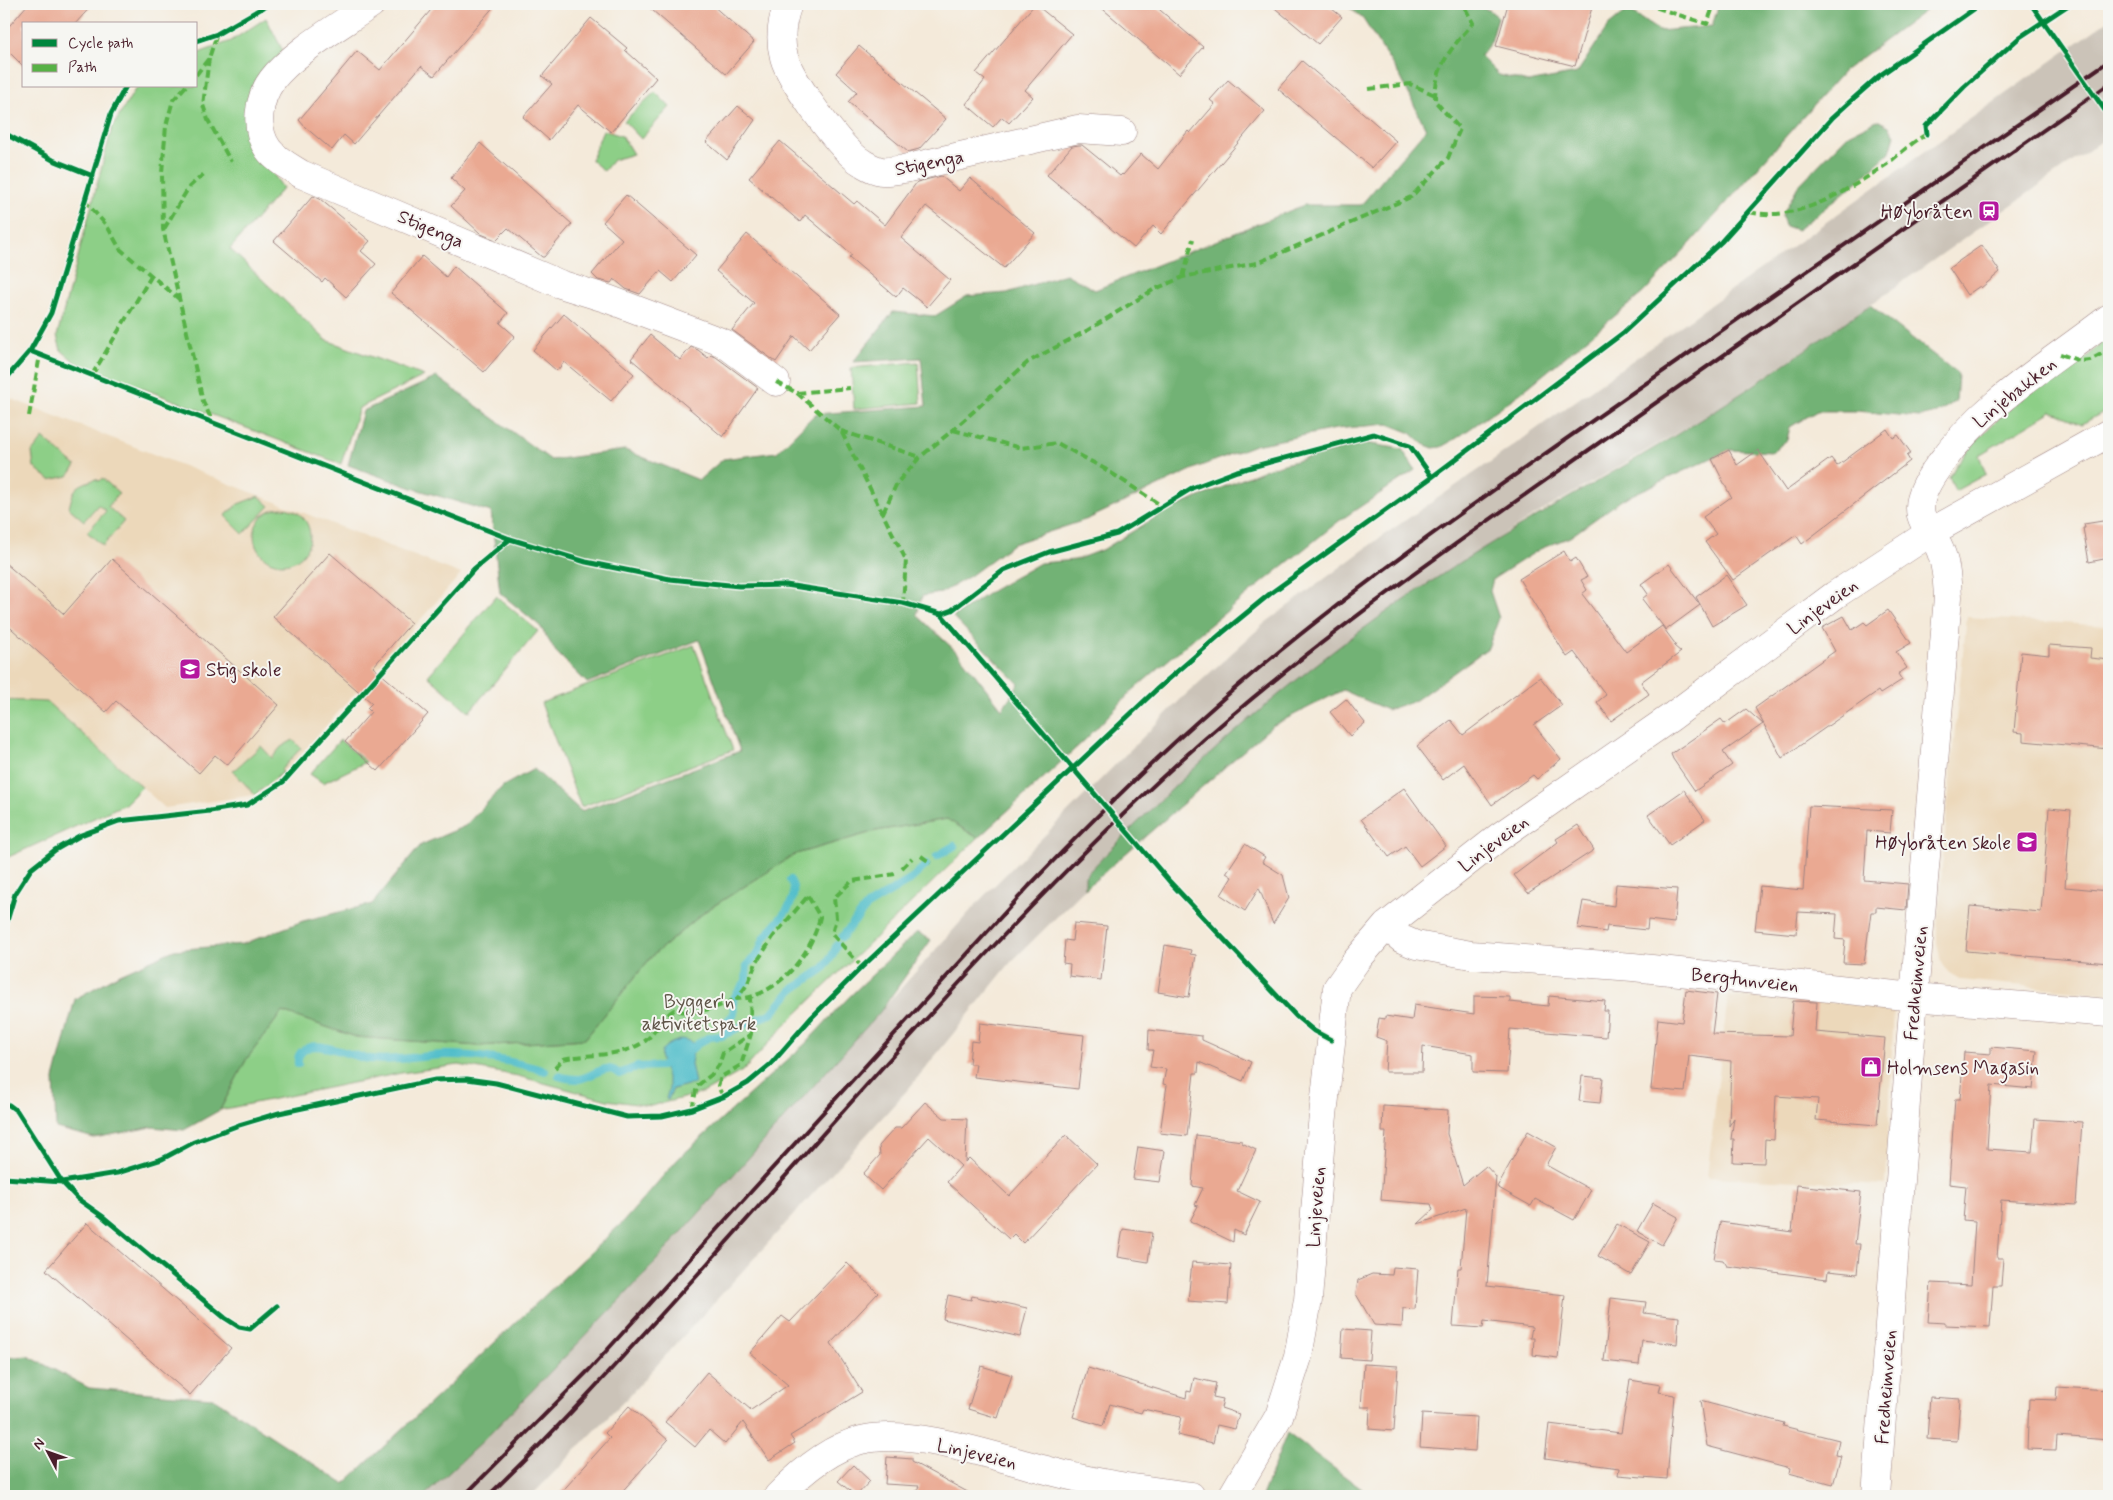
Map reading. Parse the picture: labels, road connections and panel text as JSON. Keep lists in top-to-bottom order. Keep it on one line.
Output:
{"streets":{"street":["Stigenga","Linjebakken","Linjeveien","Bergtunveien","Fredheimveien"]},"crossings":[["Linjebakken","Linjeveien"],["Linjebakken","Fredheimveien"],["Linjeveien","Bergtunveien"],["Linjeveien","Fredheimveien"],["Bergtunveien","Fredheimveien"]],"parks":["Bygger'n aktivitetspark"],"places":{"station":["Høybråten"],"school or university":["Stig skole","Høybråten skole"],"shop":["Holmsens Magasin"]},"legend":["Cycle path","Path"],"north":"top left"}
